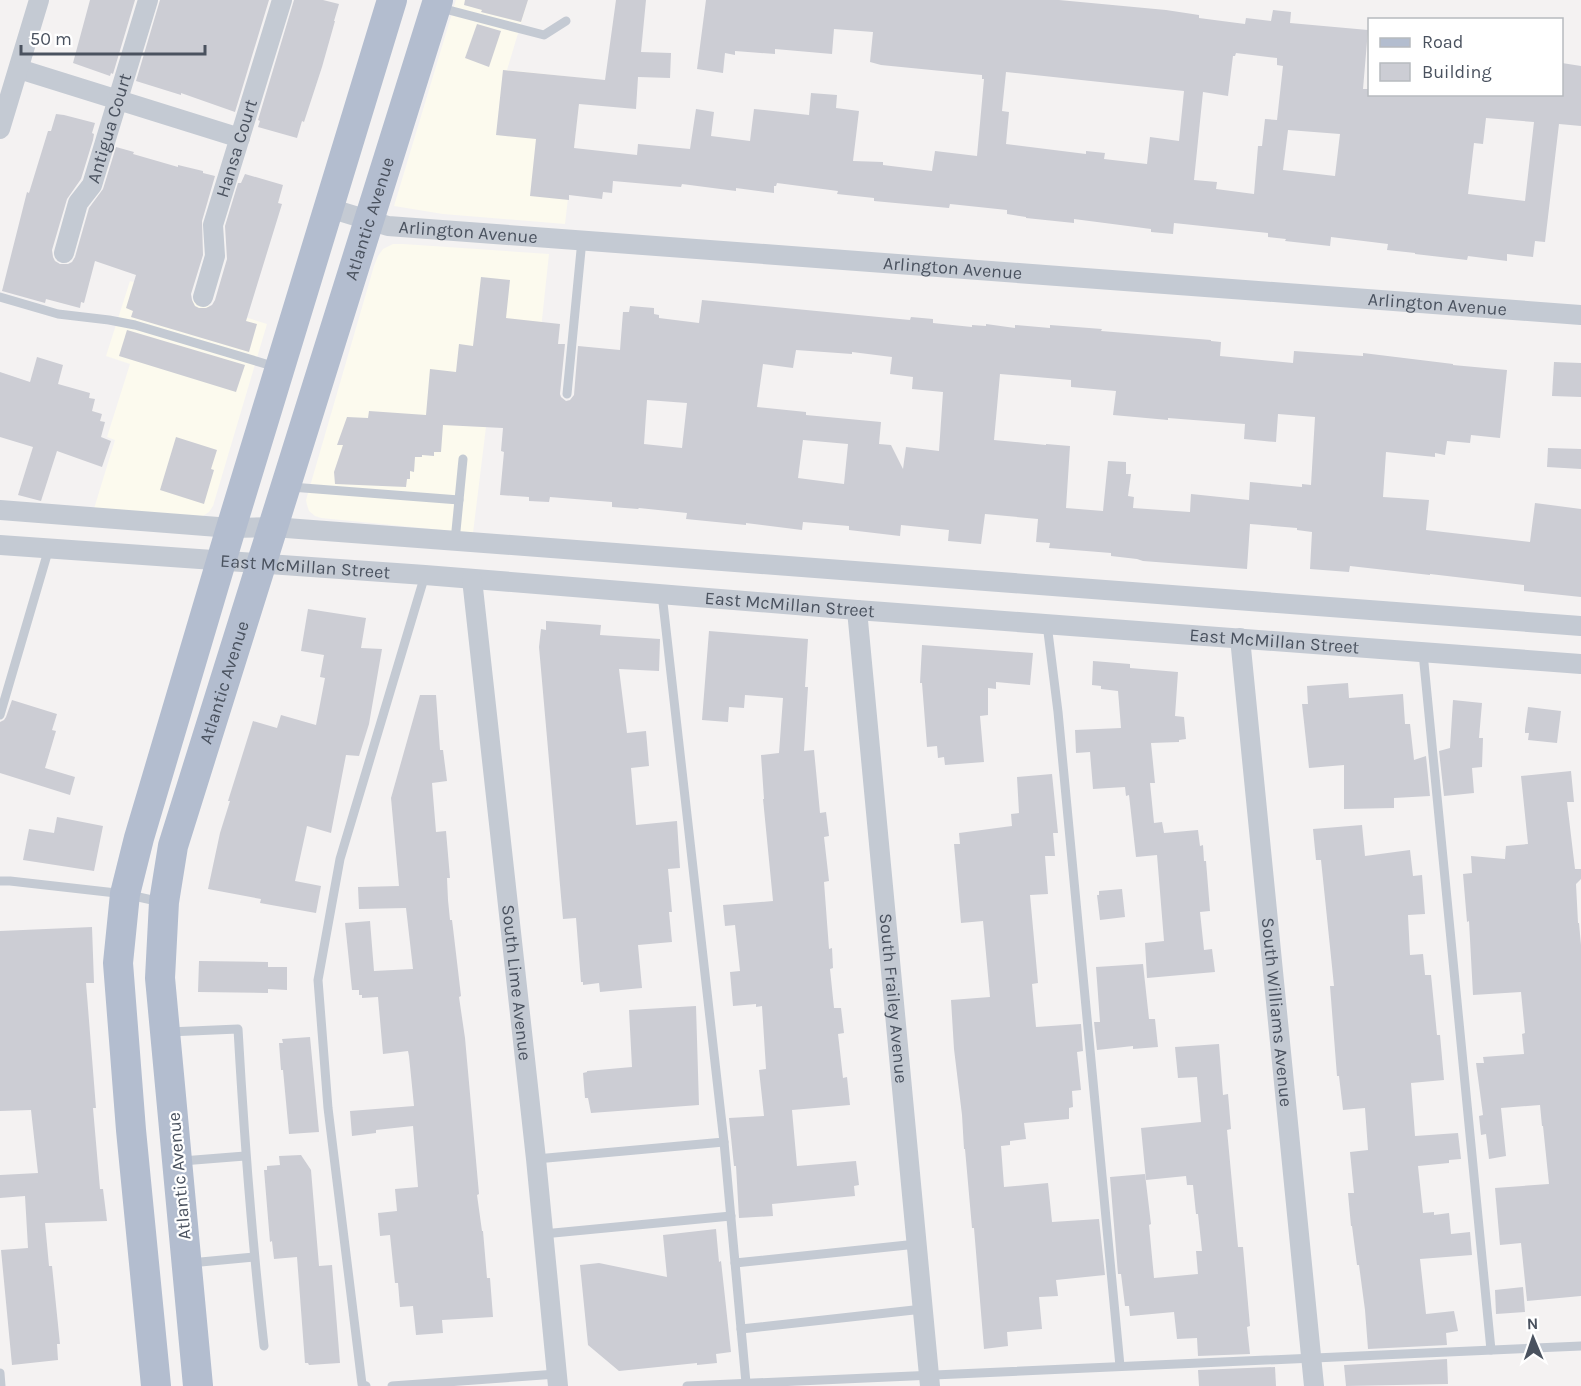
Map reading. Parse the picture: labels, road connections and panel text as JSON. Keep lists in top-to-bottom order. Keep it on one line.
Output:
{"streets":{"main road":["Atlantic Avenue"],"street":["Antigua Court","Hansa Court","Arlington Avenue","East McMillan Street","South Lime Avenue","South Frailey Avenue","South Williams Avenue"]},"crossings":[["Atlantic Avenue","Arlington Avenue"],["Atlantic Avenue","East McMillan Street"],["East McMillan Street","South Lime Avenue"],["East McMillan Street","South Frailey Avenue"],["East McMillan Street","South Williams Avenue"]],"legend":["Road","Building"],"scale_bar":"50 m","north":"top"}
